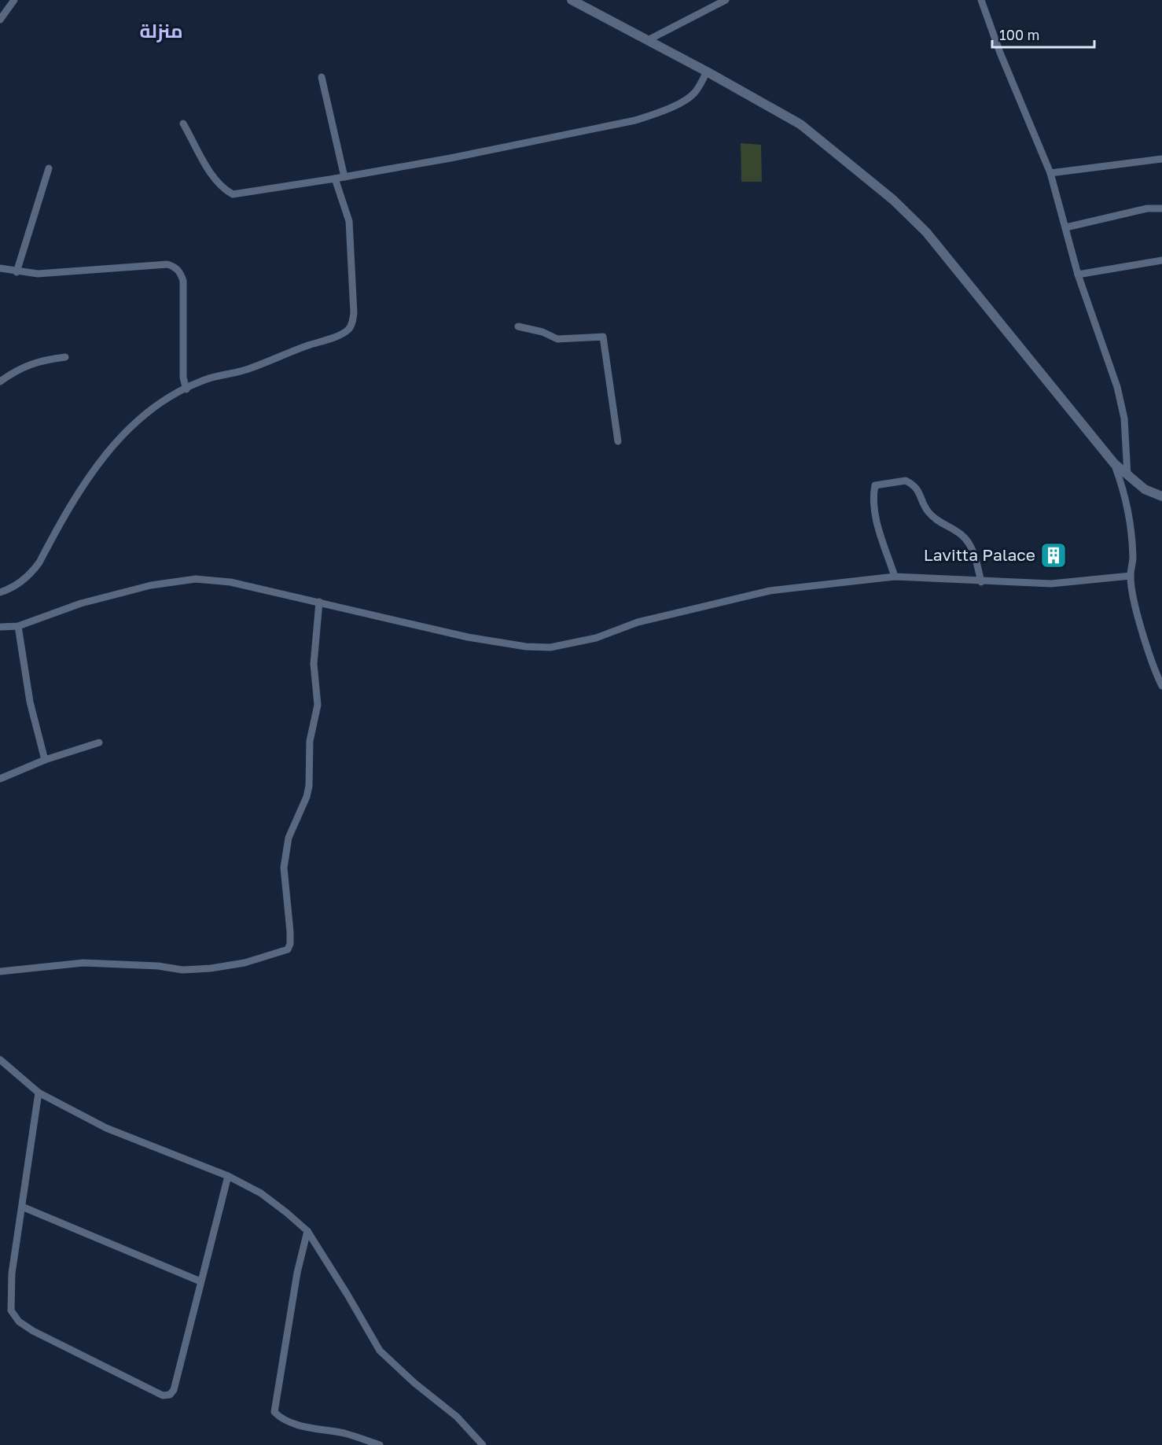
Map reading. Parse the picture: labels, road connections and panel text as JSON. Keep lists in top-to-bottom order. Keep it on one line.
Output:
{"districts":["منزلة"],"places":{"building":["Lavitta Palace"]},"scale_bar":"100 m"}
